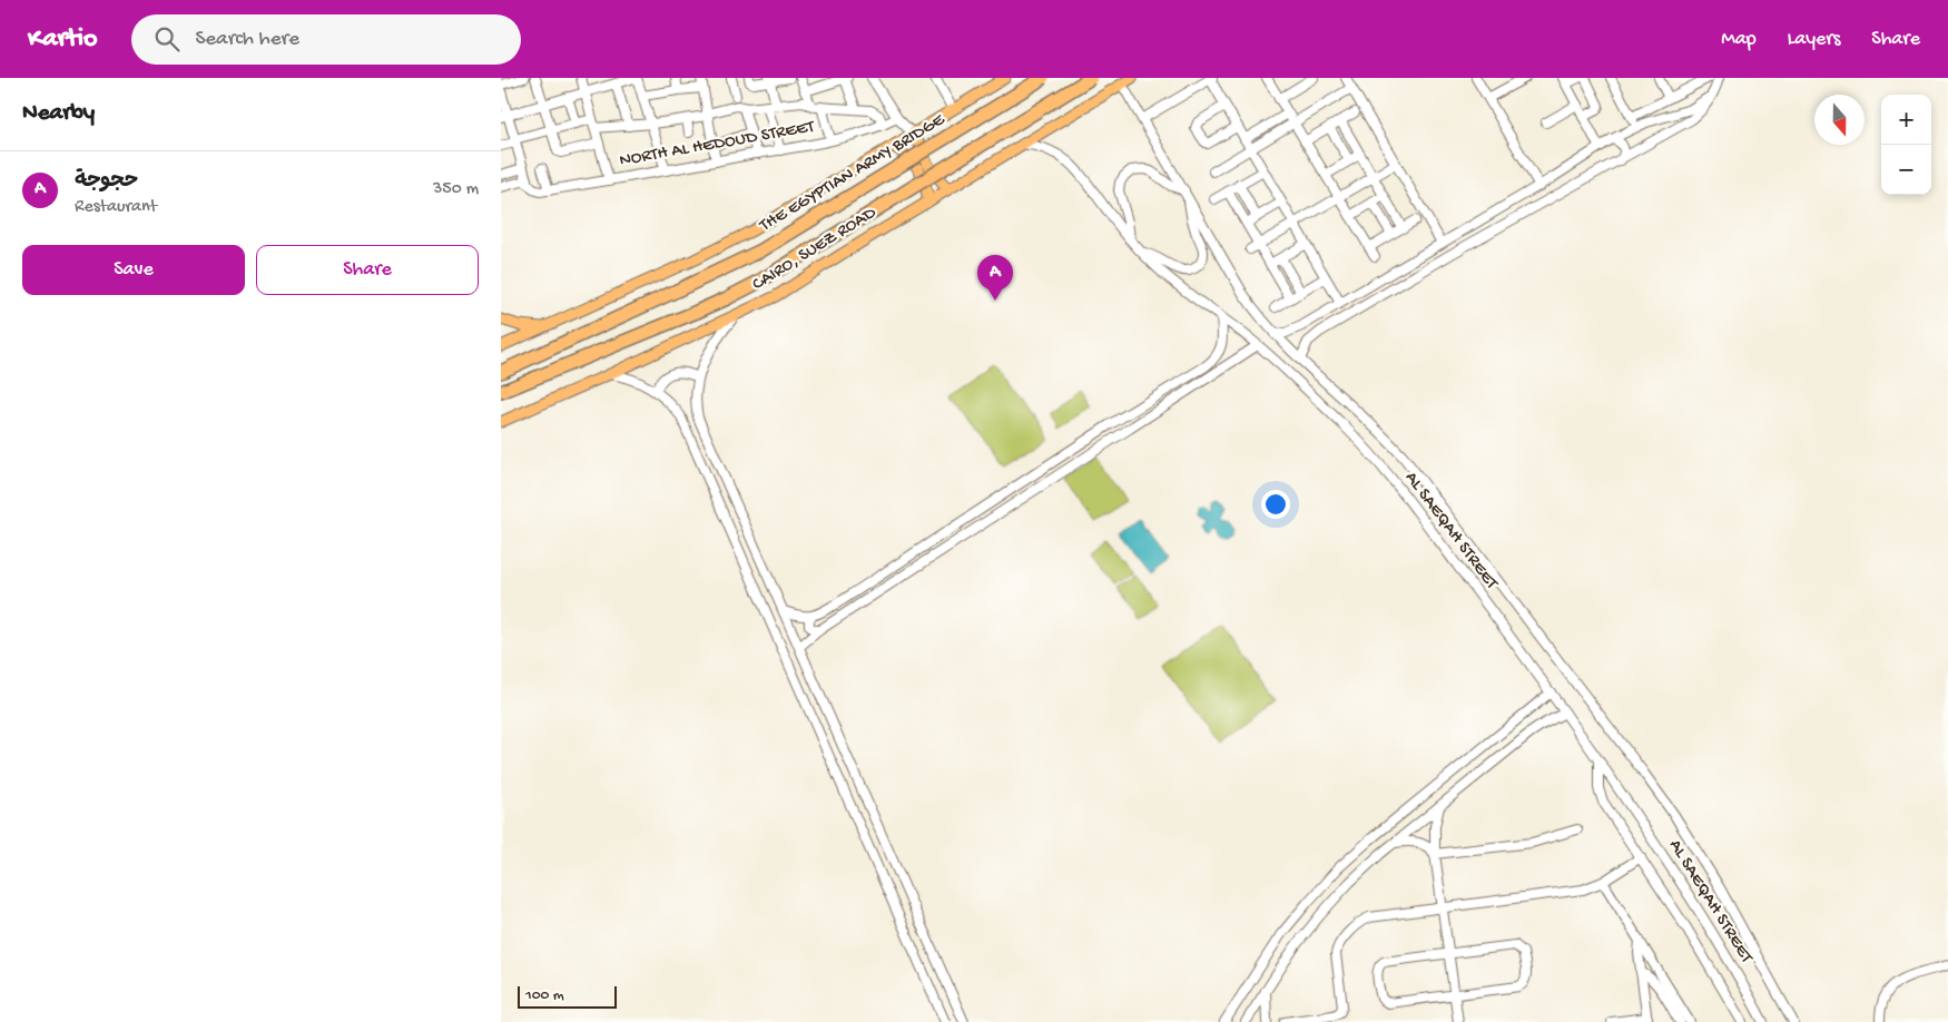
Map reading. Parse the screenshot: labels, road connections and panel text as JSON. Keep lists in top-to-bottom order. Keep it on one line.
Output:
{"streets":{"highway":["THE EGYPTIAN ARMY BRIDGE"],"main road":["CAIRO, SUEZ ROAD"],"street":["NORTH AL HEDOUD STREET","AL SAEQAH STREET"]},"crossings":[["CAIRO, SUEZ ROAD","AL SAEQAH STREET"]],"scale_bar":"100 m","north":"bottom","page":{"header":"Kartio","search":"Search here","nav":["Map","Layers","Share"],"heading":"Nearby","map_buttons":["+","−"],"list":[{"mark":"A","name":"حجوجة","note":"Restaurant","value":"350 m"}],"buttons":["Save","Share"],"pins":"A","scale":"100 m"}}
